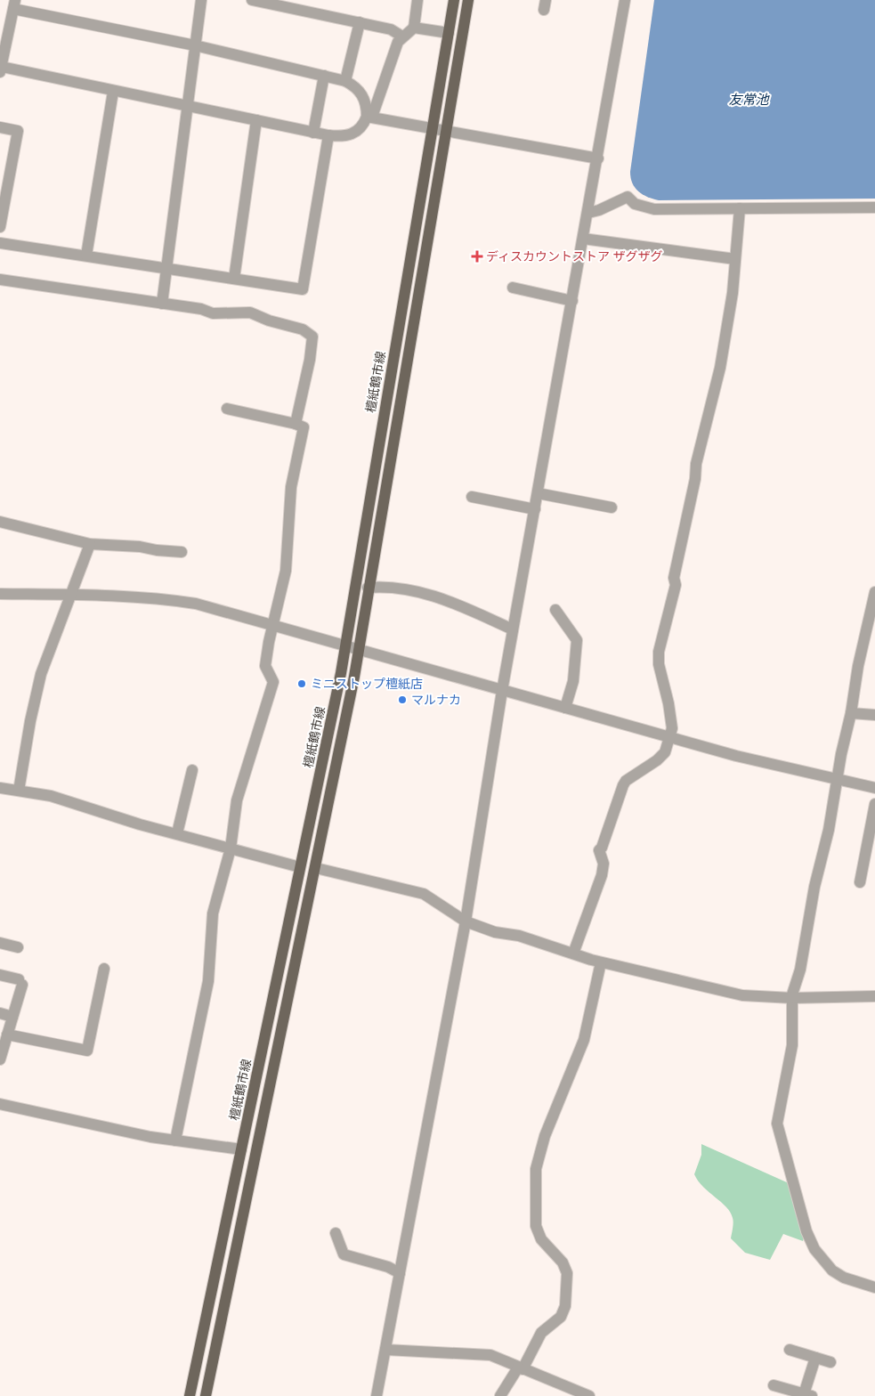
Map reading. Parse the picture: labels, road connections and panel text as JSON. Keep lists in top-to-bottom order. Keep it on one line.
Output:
{"streets":{"main road":["檀紙鶴市線"]},"water":["友常池"],"places":{"health":["ディスカウントストア ザグザグ"],"other":["ミニストップ檀紙店","マルナカ"]}}
